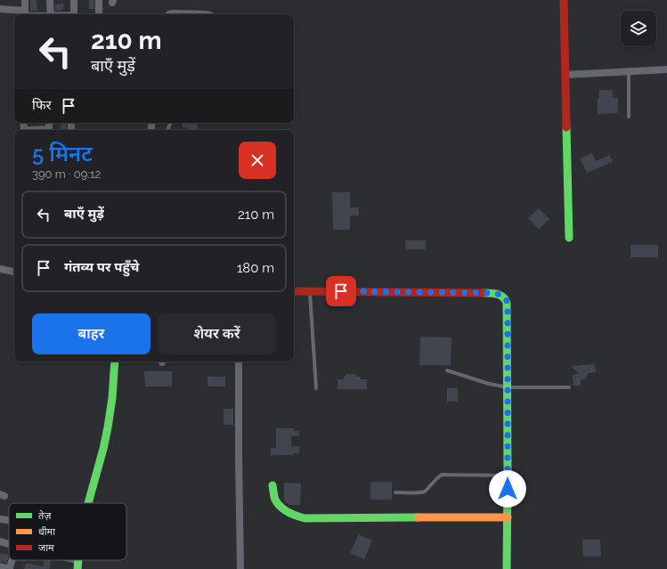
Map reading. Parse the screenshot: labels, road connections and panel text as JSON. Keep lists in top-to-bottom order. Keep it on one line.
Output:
{"legend":["तेज़","धीमा","जाम"],"page":{"turn":["210 m","बाएँ मुड़ें"],"then":"फिर","heading":["5 मिनट","390 m · 09:12"],"list":[{"name":"बाएँ मुड़ें","value":"210 m"},{"name":"गंतव्य पर पहुँचे","value":"180 m"}],"buttons":["बाहर","शेयर करें"]}}
